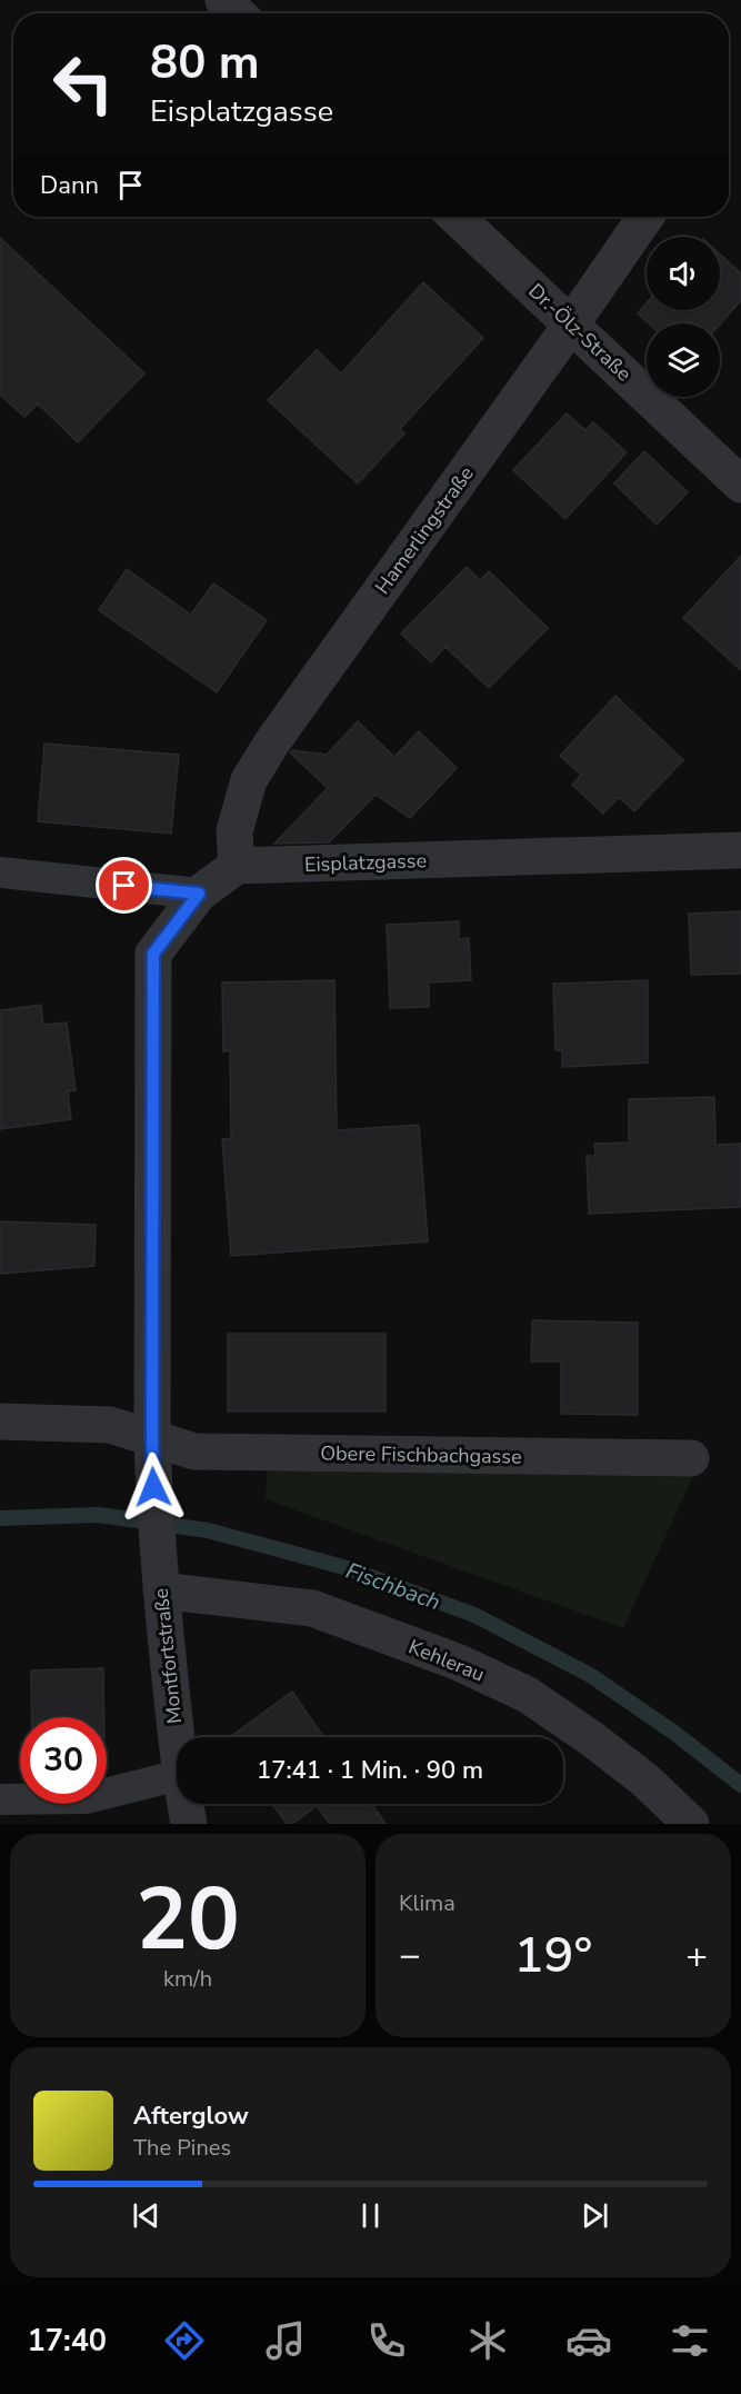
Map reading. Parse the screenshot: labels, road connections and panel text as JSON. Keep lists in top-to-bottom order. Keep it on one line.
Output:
{"streets":{"street":["Dr.-Ölz-Straße","Hamerlingstraße","Eisplatzgasse","Obere Fischbachgasse","Montfortstraße","Kehlerau"]},"crossings":[["Dr.-Ölz-Straße","Hamerlingstraße"],["Hamerlingstraße","Eisplatzgasse"],["Obere Fischbachgasse","Montfortstraße"],["Montfortstraße","Kehlerau"]],"water":["Fischbach"],"page":{"turn":["80 m","Eisplatzgasse"],"then":"Dann","limit":"30","trip":"17:41 · 1 Min. · 90 m","tile":[["20","km/h"],"Klima"],"heat":["−","19°","+"],"song":["Afterglow","The Pines"],"tabs":"17:40"}}
